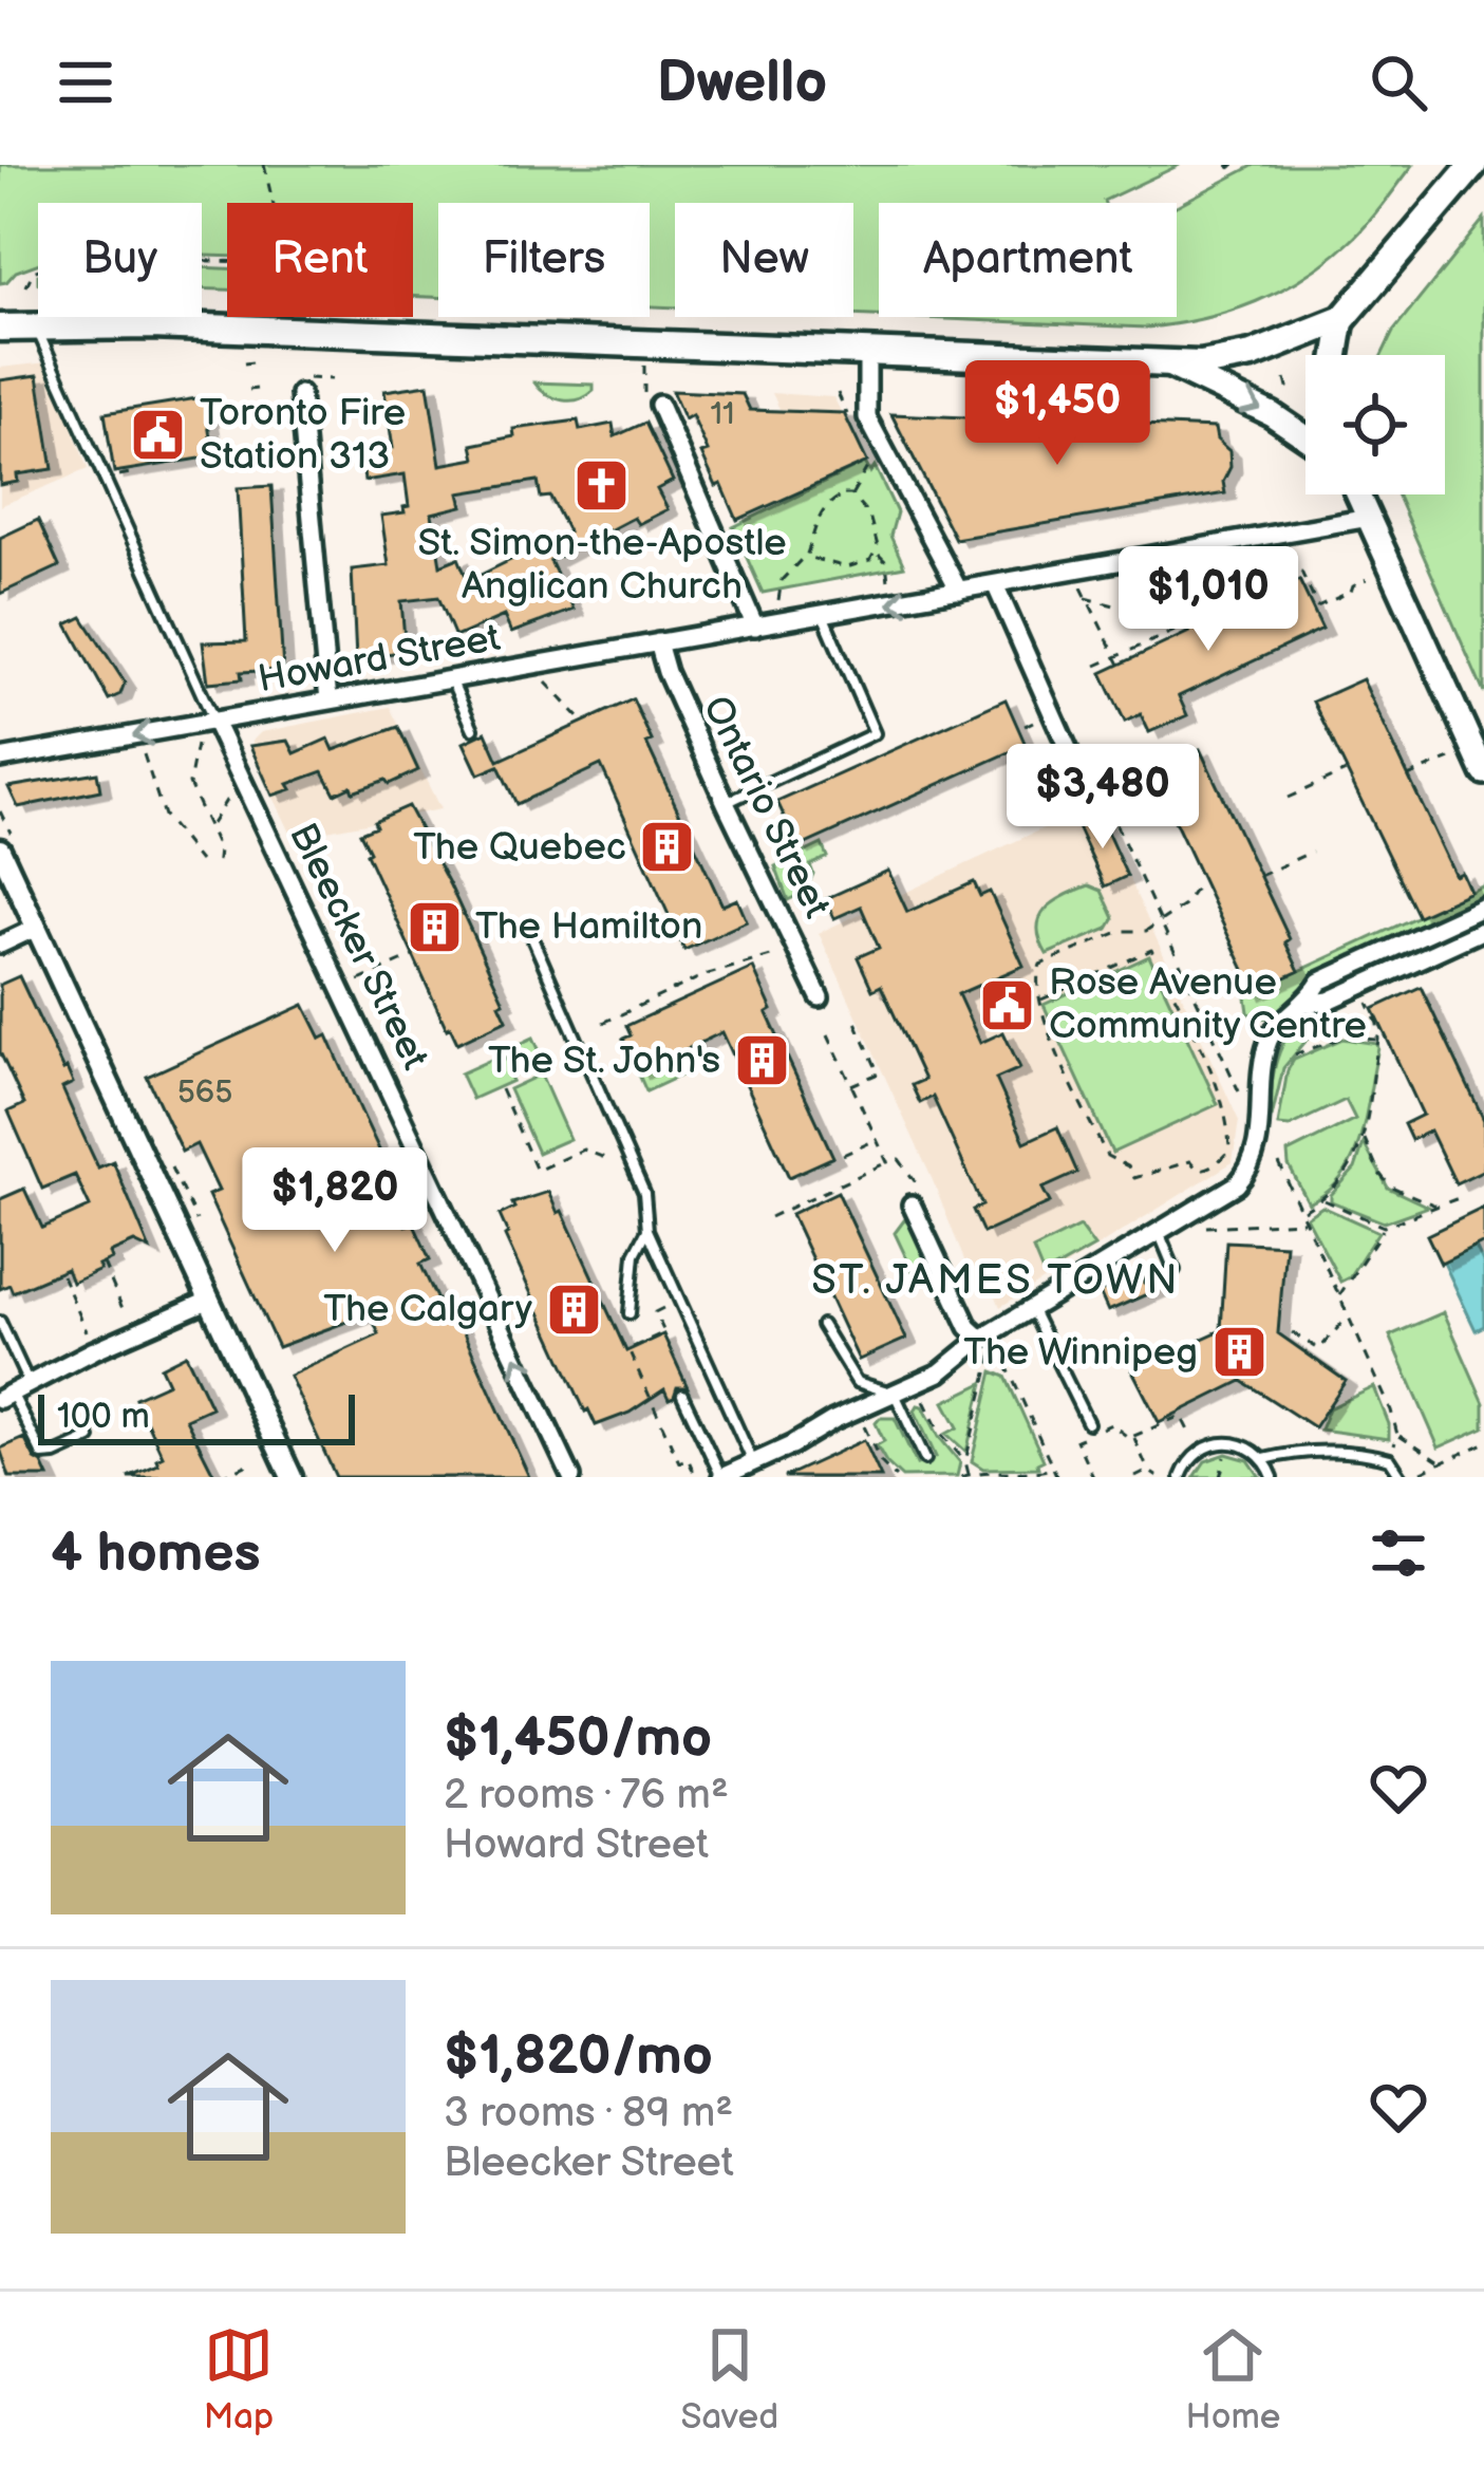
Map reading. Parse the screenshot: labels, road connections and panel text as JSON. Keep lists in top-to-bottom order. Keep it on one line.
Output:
{"streets":{"street":["Howard Street","Ontario Street","Bleecker Street"]},"crossings":[["Howard Street","Ontario Street"],["Howard Street","Bleecker Street"]],"one_way":["Bleecker Street"],"districts":["ST. JAMES TOWN"],"places":{"public building":["Toronto Fire Station 313","Rose Avenue Community Centre"],"church":["St. Simon-the-Apostle Anglican Church"],"building":["The Quebec","The Hamilton","The St. John's","The Calgary","The Winnipeg"]},"house_numbers":["11","565"],"scale_bar":"100 m","page":{"header":"Dwello","chip":["Buy","Rent","Filters","New","Apartment"],"price":["$1,450","$1,010","$3,480","$1,820"],"scale":"100 m","heading":"4 homes","list":[{"name":"$1,450/mo","note":"2 rooms · 76 m² · Howard Street"},{"name":"$1,820/mo","note":"3 rooms · 89 m² · Bleecker Street"}],"tabs":["Map","Saved","Home"]}}
